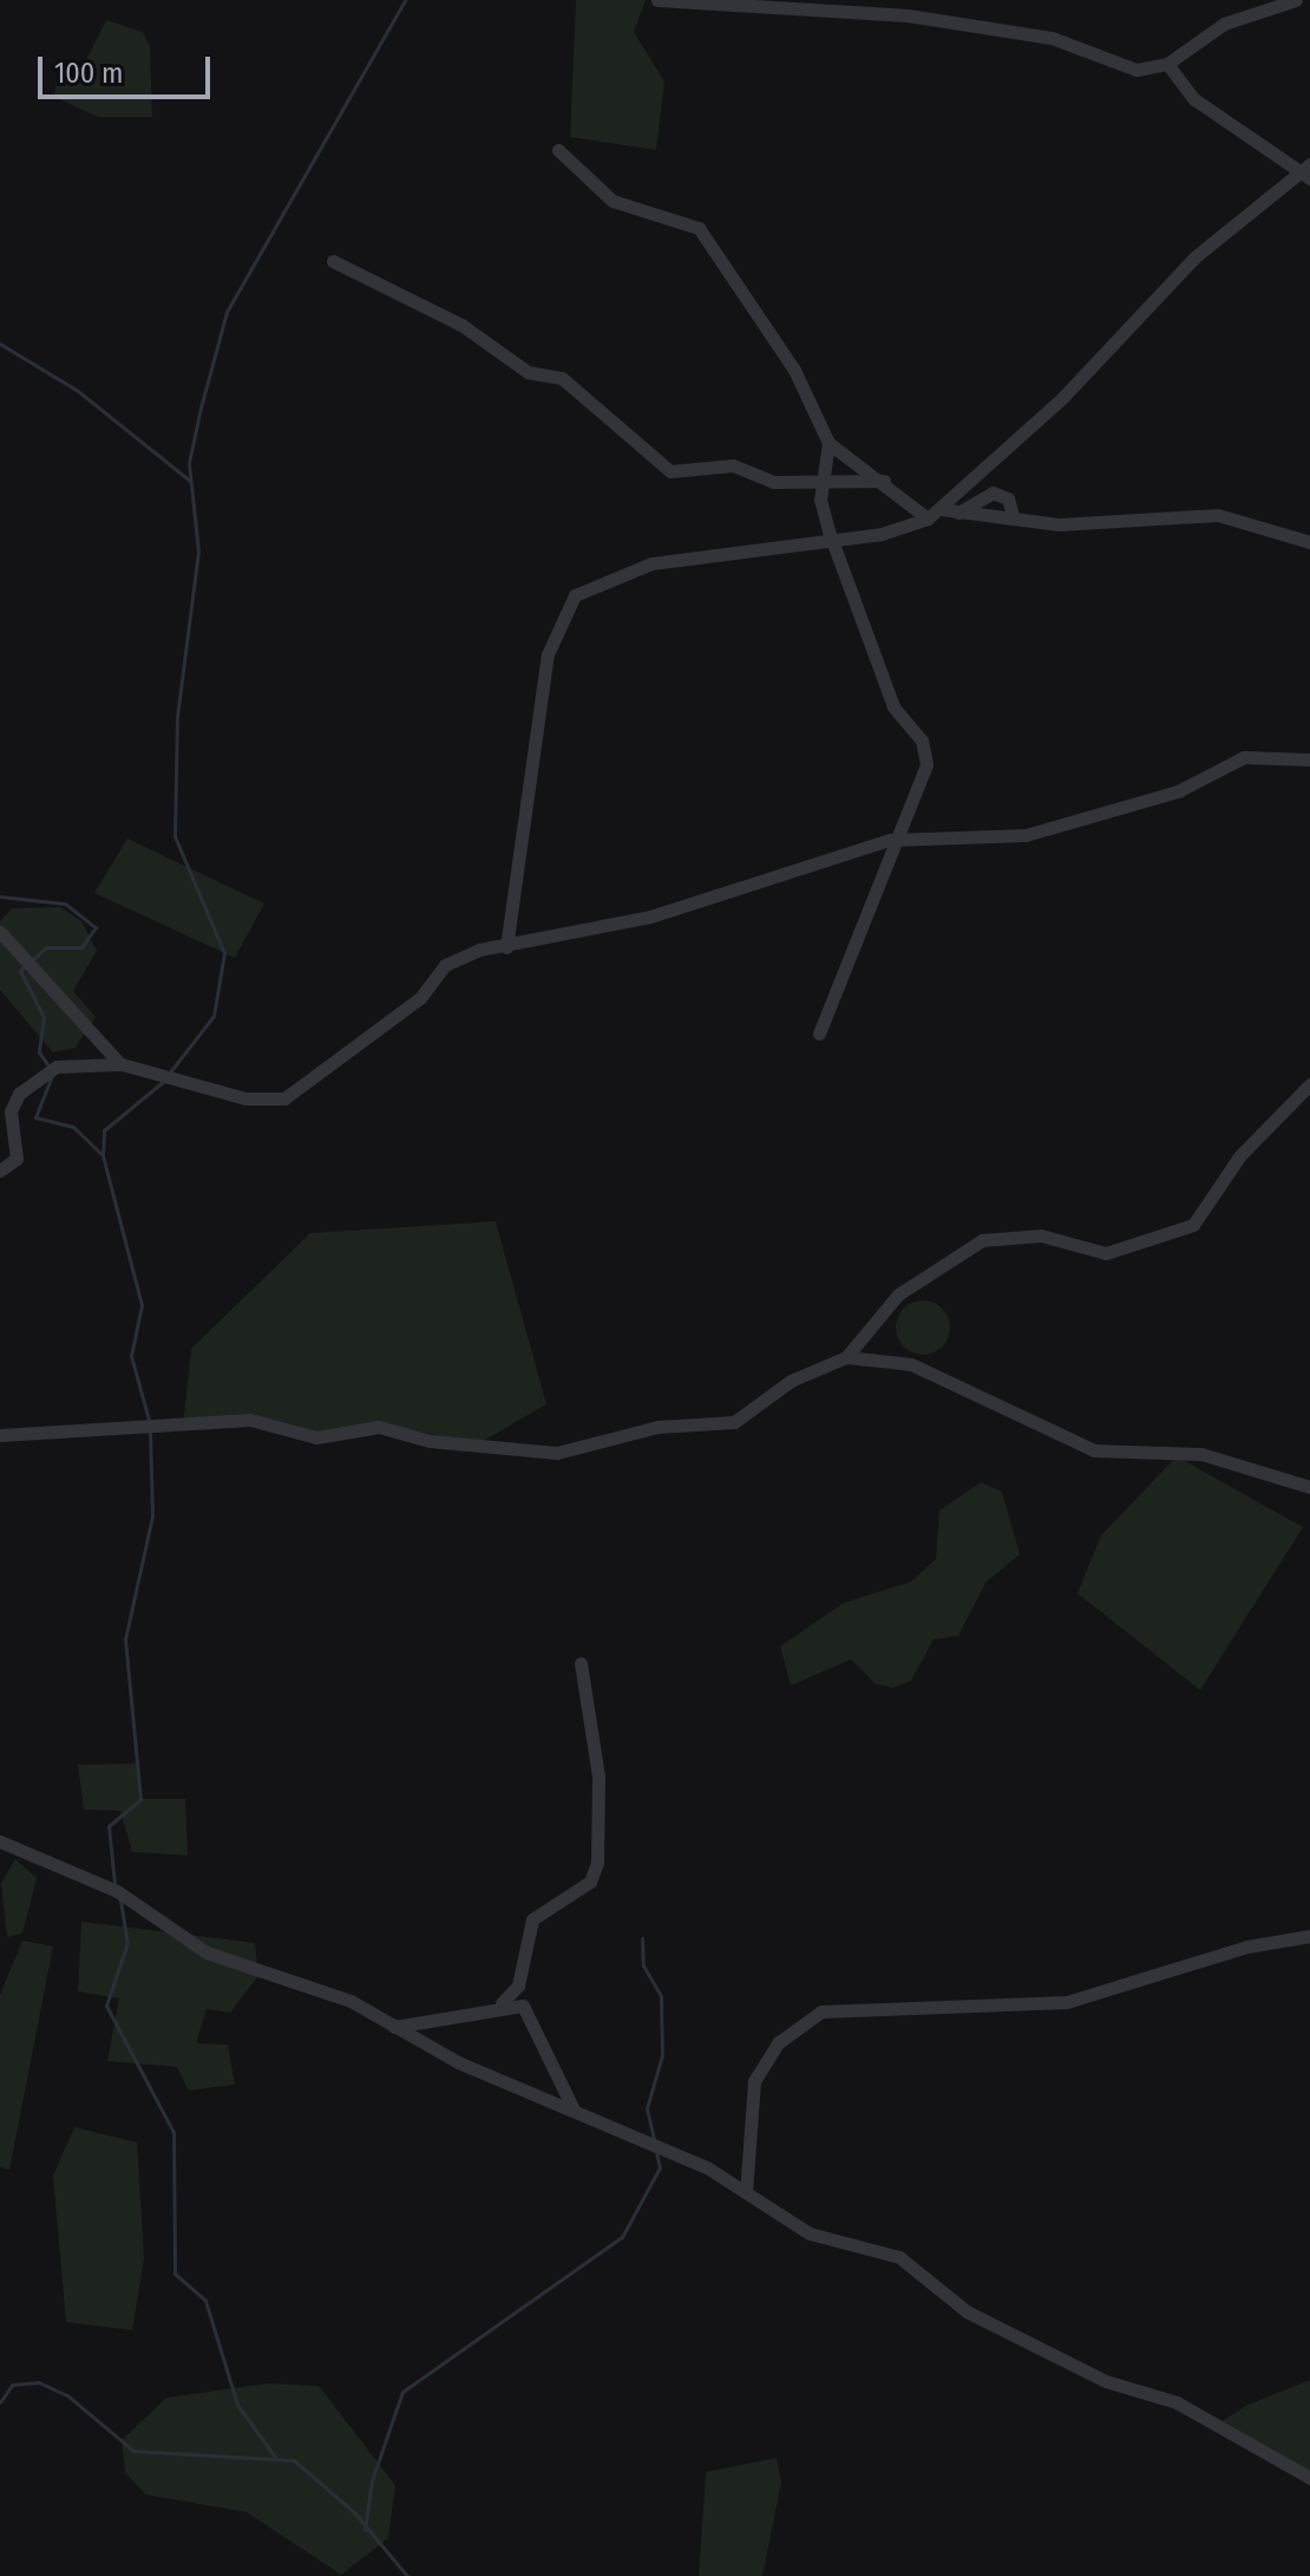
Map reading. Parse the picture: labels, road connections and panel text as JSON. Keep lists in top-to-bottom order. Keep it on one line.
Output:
{"scale_bar":"100 m"}
